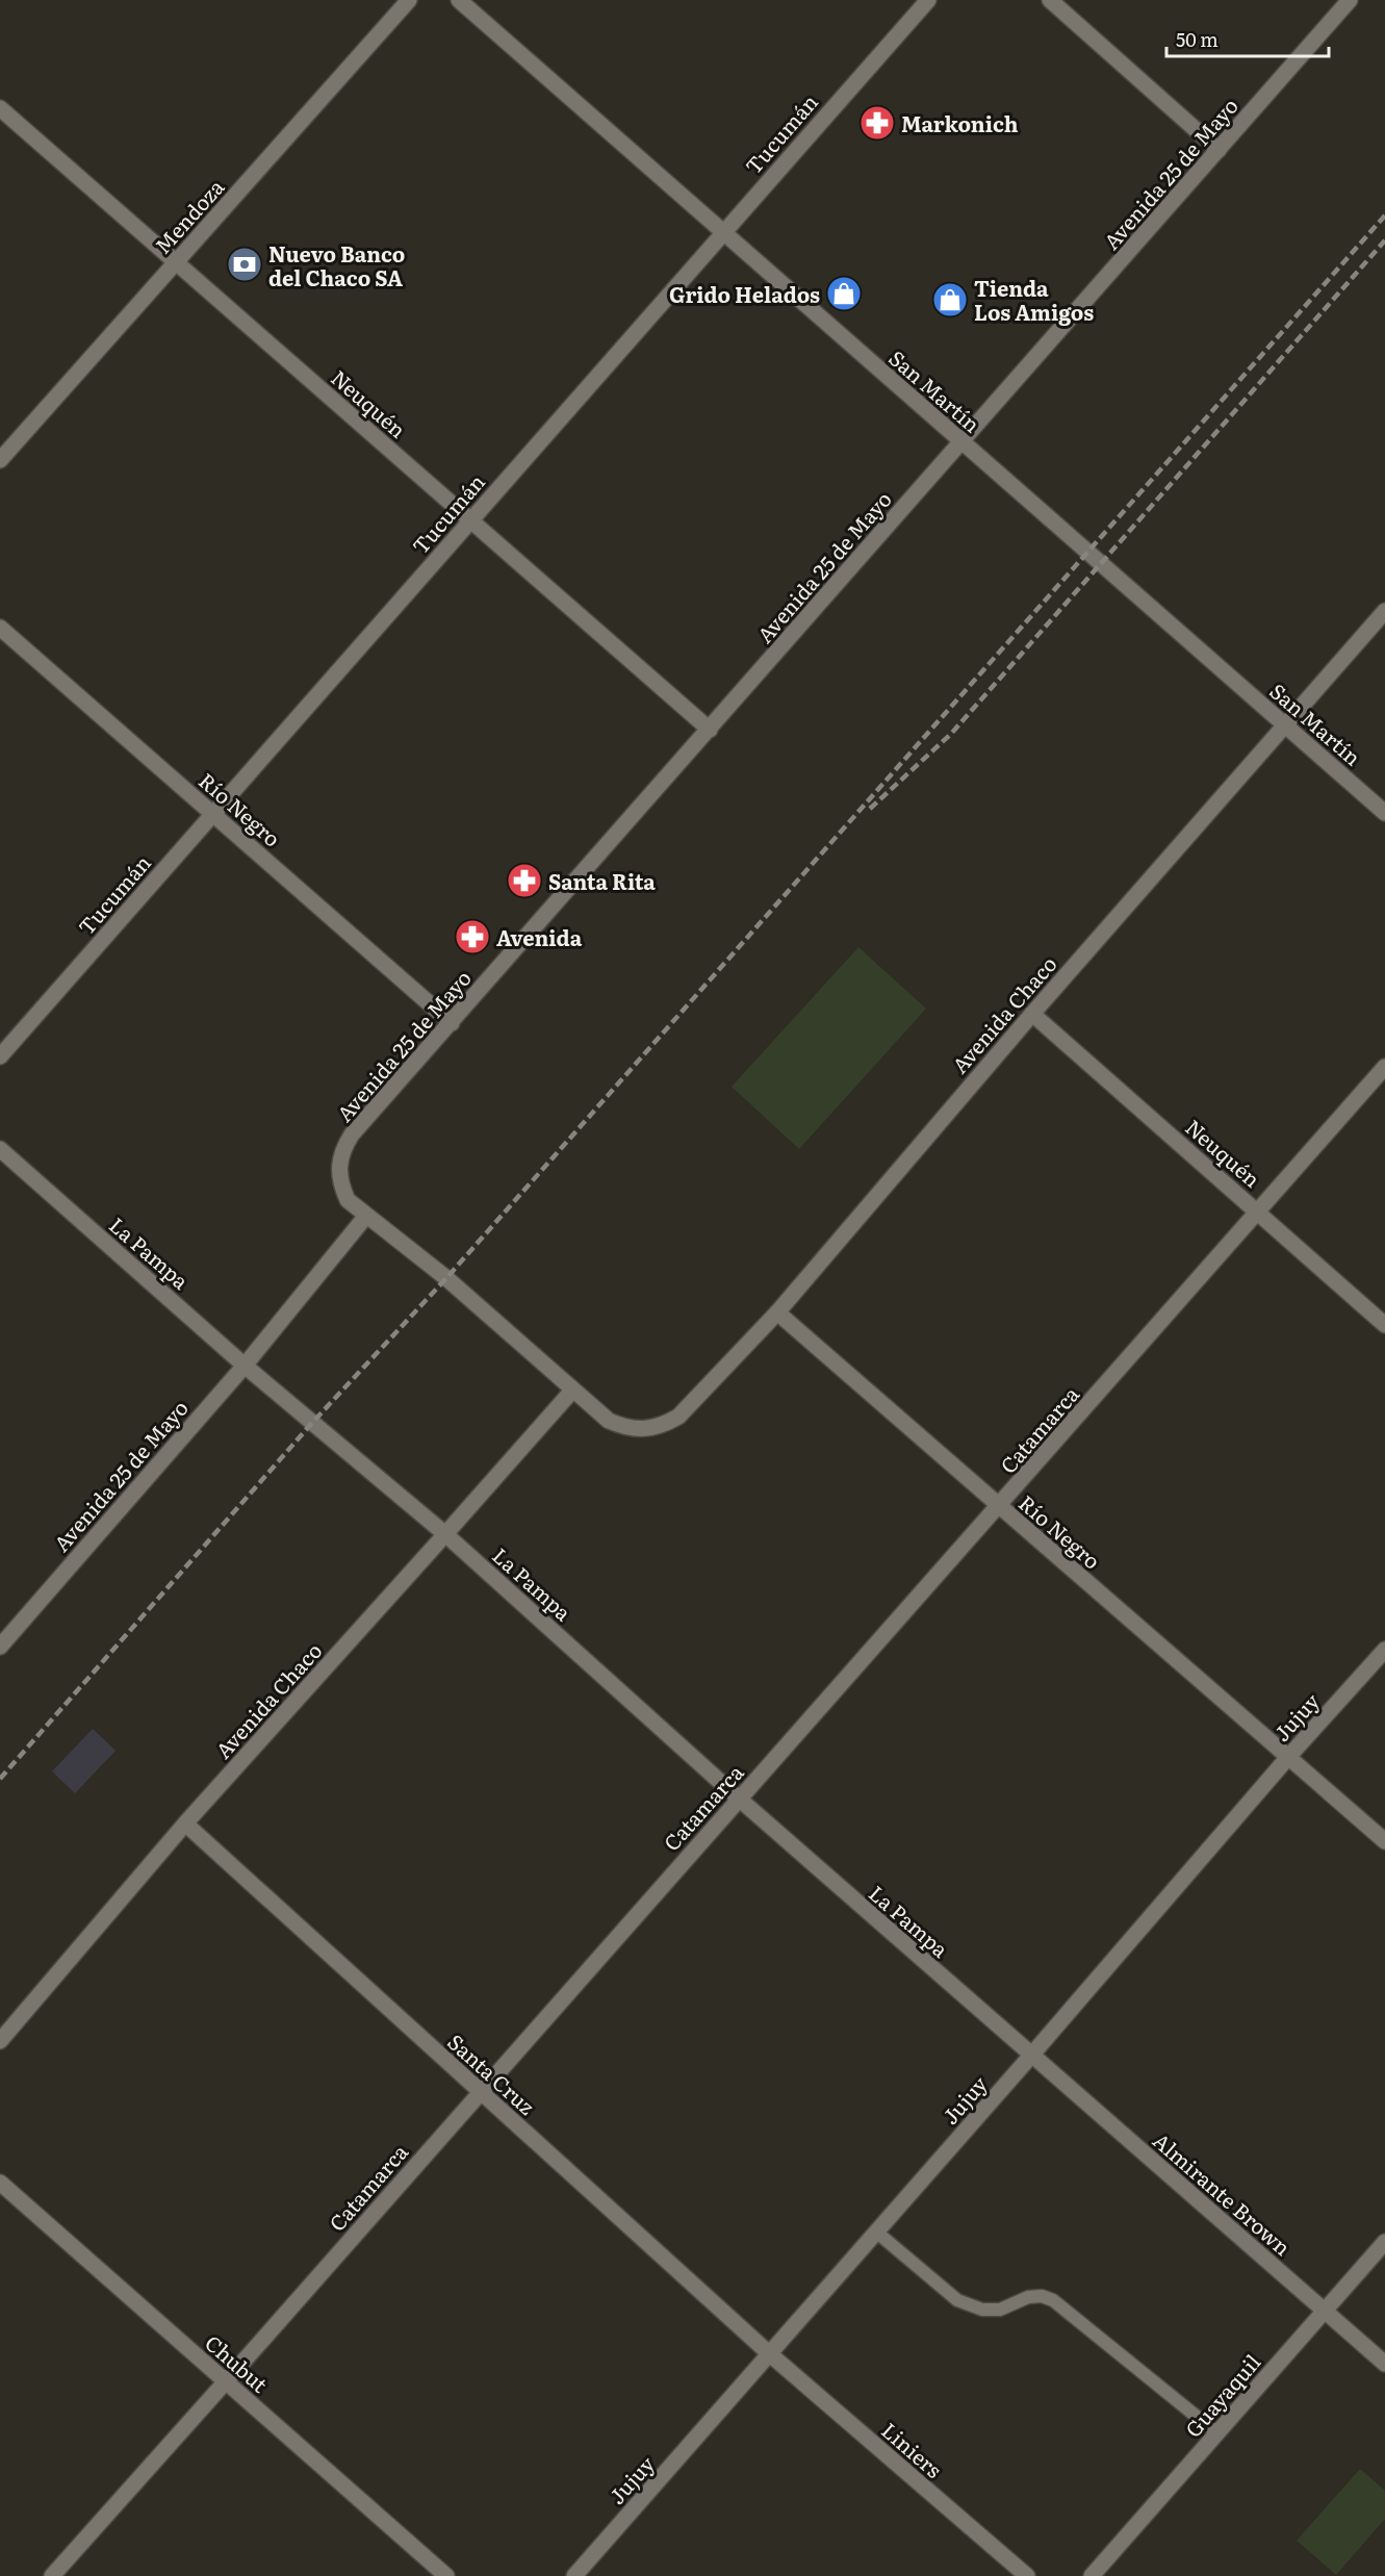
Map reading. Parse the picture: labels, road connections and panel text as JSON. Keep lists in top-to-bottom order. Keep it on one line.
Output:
{"streets":{"street":["Tucumán","Avenida 25 de Mayo","Mendoza","San Martín","Neuquén","Río Negro","Avenida Chaco","La Pampa","Catamarca","Jujuy","Santa Cruz","Almirante Brown","Chubut","Guayaquil","Liniers"]},"crossings":[["Tucumán","San Martín"],["Tucumán","Neuquén"],["Tucumán","Río Negro"],["Avenida 25 de Mayo","San Martín"],["Avenida 25 de Mayo","Neuquén"],["Avenida 25 de Mayo","Río Negro"],["Avenida 25 de Mayo","La Pampa"],["Mendoza","Neuquén"],["San Martín","Avenida Chaco"],["Neuquén","Avenida Chaco"],["Neuquén","Catamarca"],["Río Negro","Avenida Chaco"],["Río Negro","Catamarca"],["Río Negro","Jujuy"],["Avenida Chaco","La Pampa"],["Avenida Chaco","Santa Cruz"],["La Pampa","Catamarca"],["La Pampa","Jujuy"],["La Pampa","Almirante Brown"],["Catamarca","Santa Cruz"],["Catamarca","Chubut"],["Jujuy","Santa Cruz"],["Jujuy","Almirante Brown"],["Jujuy","Liniers"],["Santa Cruz","Liniers"],["Almirante Brown","Guayaquil"]],"places":{"pharmacy":["Markonich","Santa Rita","Avenida"],"bank":["Nuevo Banco del Chaco SA"],"shop":["Grido Helados","Tienda Los Amigos"]},"scale_bar":"50 m"}
